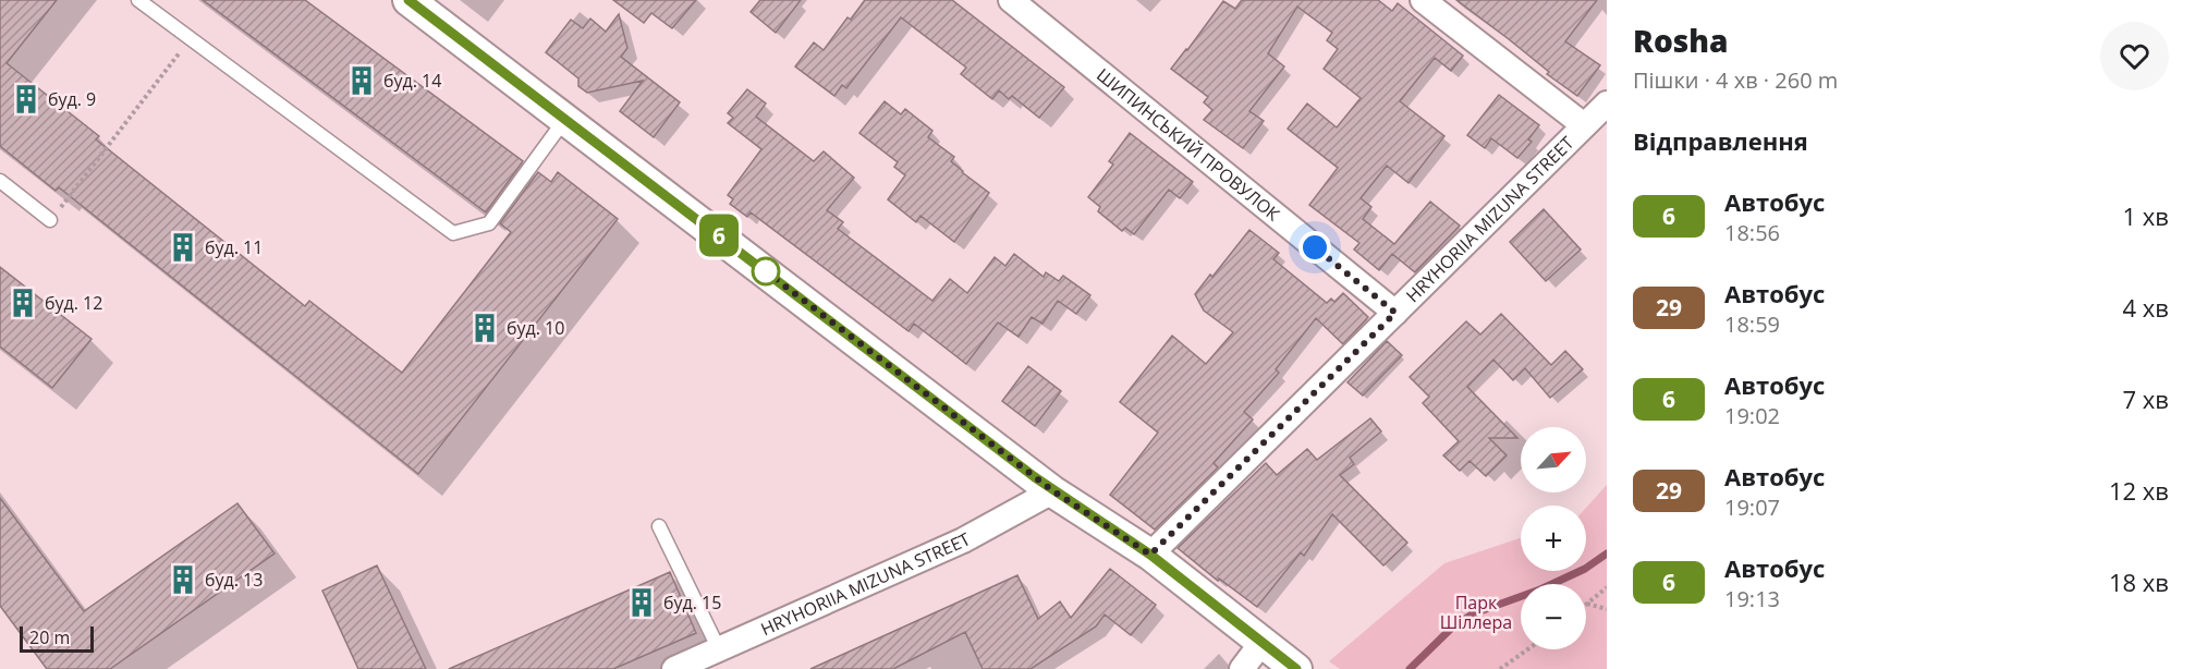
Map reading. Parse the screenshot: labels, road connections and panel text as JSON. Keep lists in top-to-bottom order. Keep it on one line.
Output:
{"streets":{"street":["ШИПИНСЬКИЙ ПРОВУЛОК","HRYHORIIA MIZUNA STREET"]},"crossings":[["ШИПИНСЬКИЙ ПРОВУЛОК","HRYHORIIA MIZUNA STREET"]],"parks":["Парк Шіллера"],"places":{"building":["буд. 14","буд. 9","буд. 11","буд. 12","буд. 10","буд. 13","буд. 15"]},"lines":["bus line 6"],"scale_bar":"20 m","north":"top right","page":{"on_map":"6","heading":[["Rosha","Пішки · 4 хв · 260 m"],"Відправлення"],"list":[{"mark":"6","name":"Автобус","note":"18:56","value":"1 хв"},{"mark":"29","name":"Автобус","note":"18:59","value":"4 хв"},{"mark":"6","name":"Автобус","note":"19:02","value":"7 хв"},{"mark":"29","name":"Автобус","note":"19:07","value":"12 хв"},{"mark":"6","name":"Автобус","note":"19:13","value":"18 хв"}],"map_buttons":["+","−"],"scale":"20 m"}}
